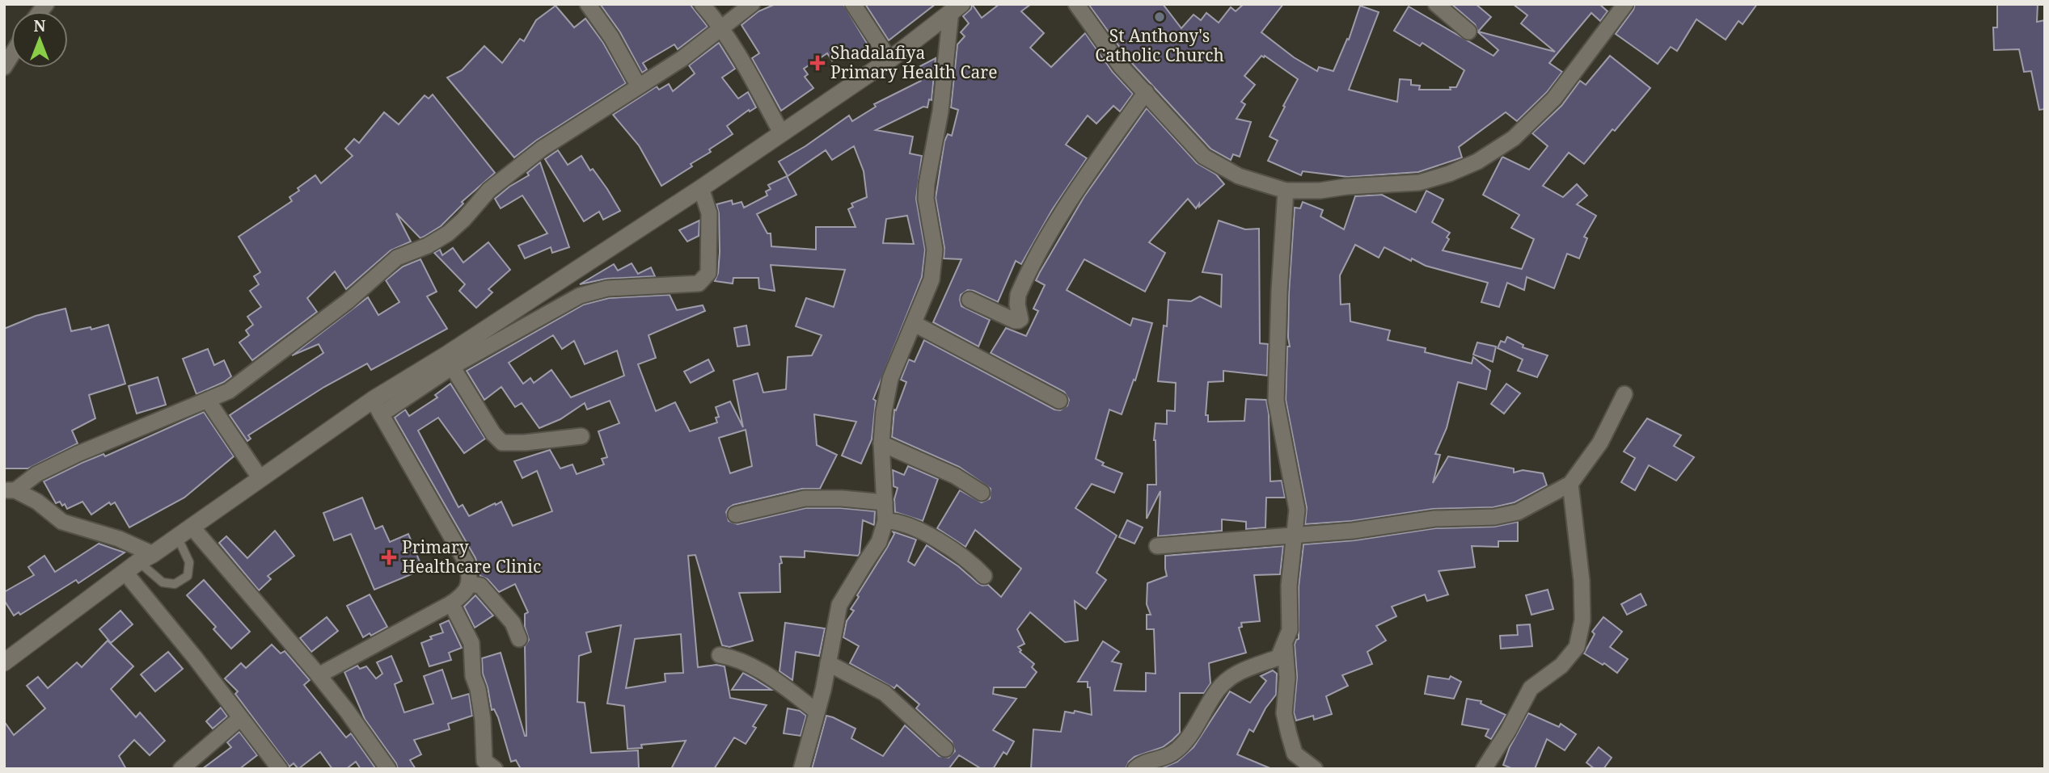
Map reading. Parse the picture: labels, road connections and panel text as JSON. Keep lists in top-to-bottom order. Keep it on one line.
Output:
{"places":{"other":["St Anthony's Catholic Church"],"health":["Shadalafiya Primary Health Care","Primary Healthcare Clinic"]},"north":"top"}
